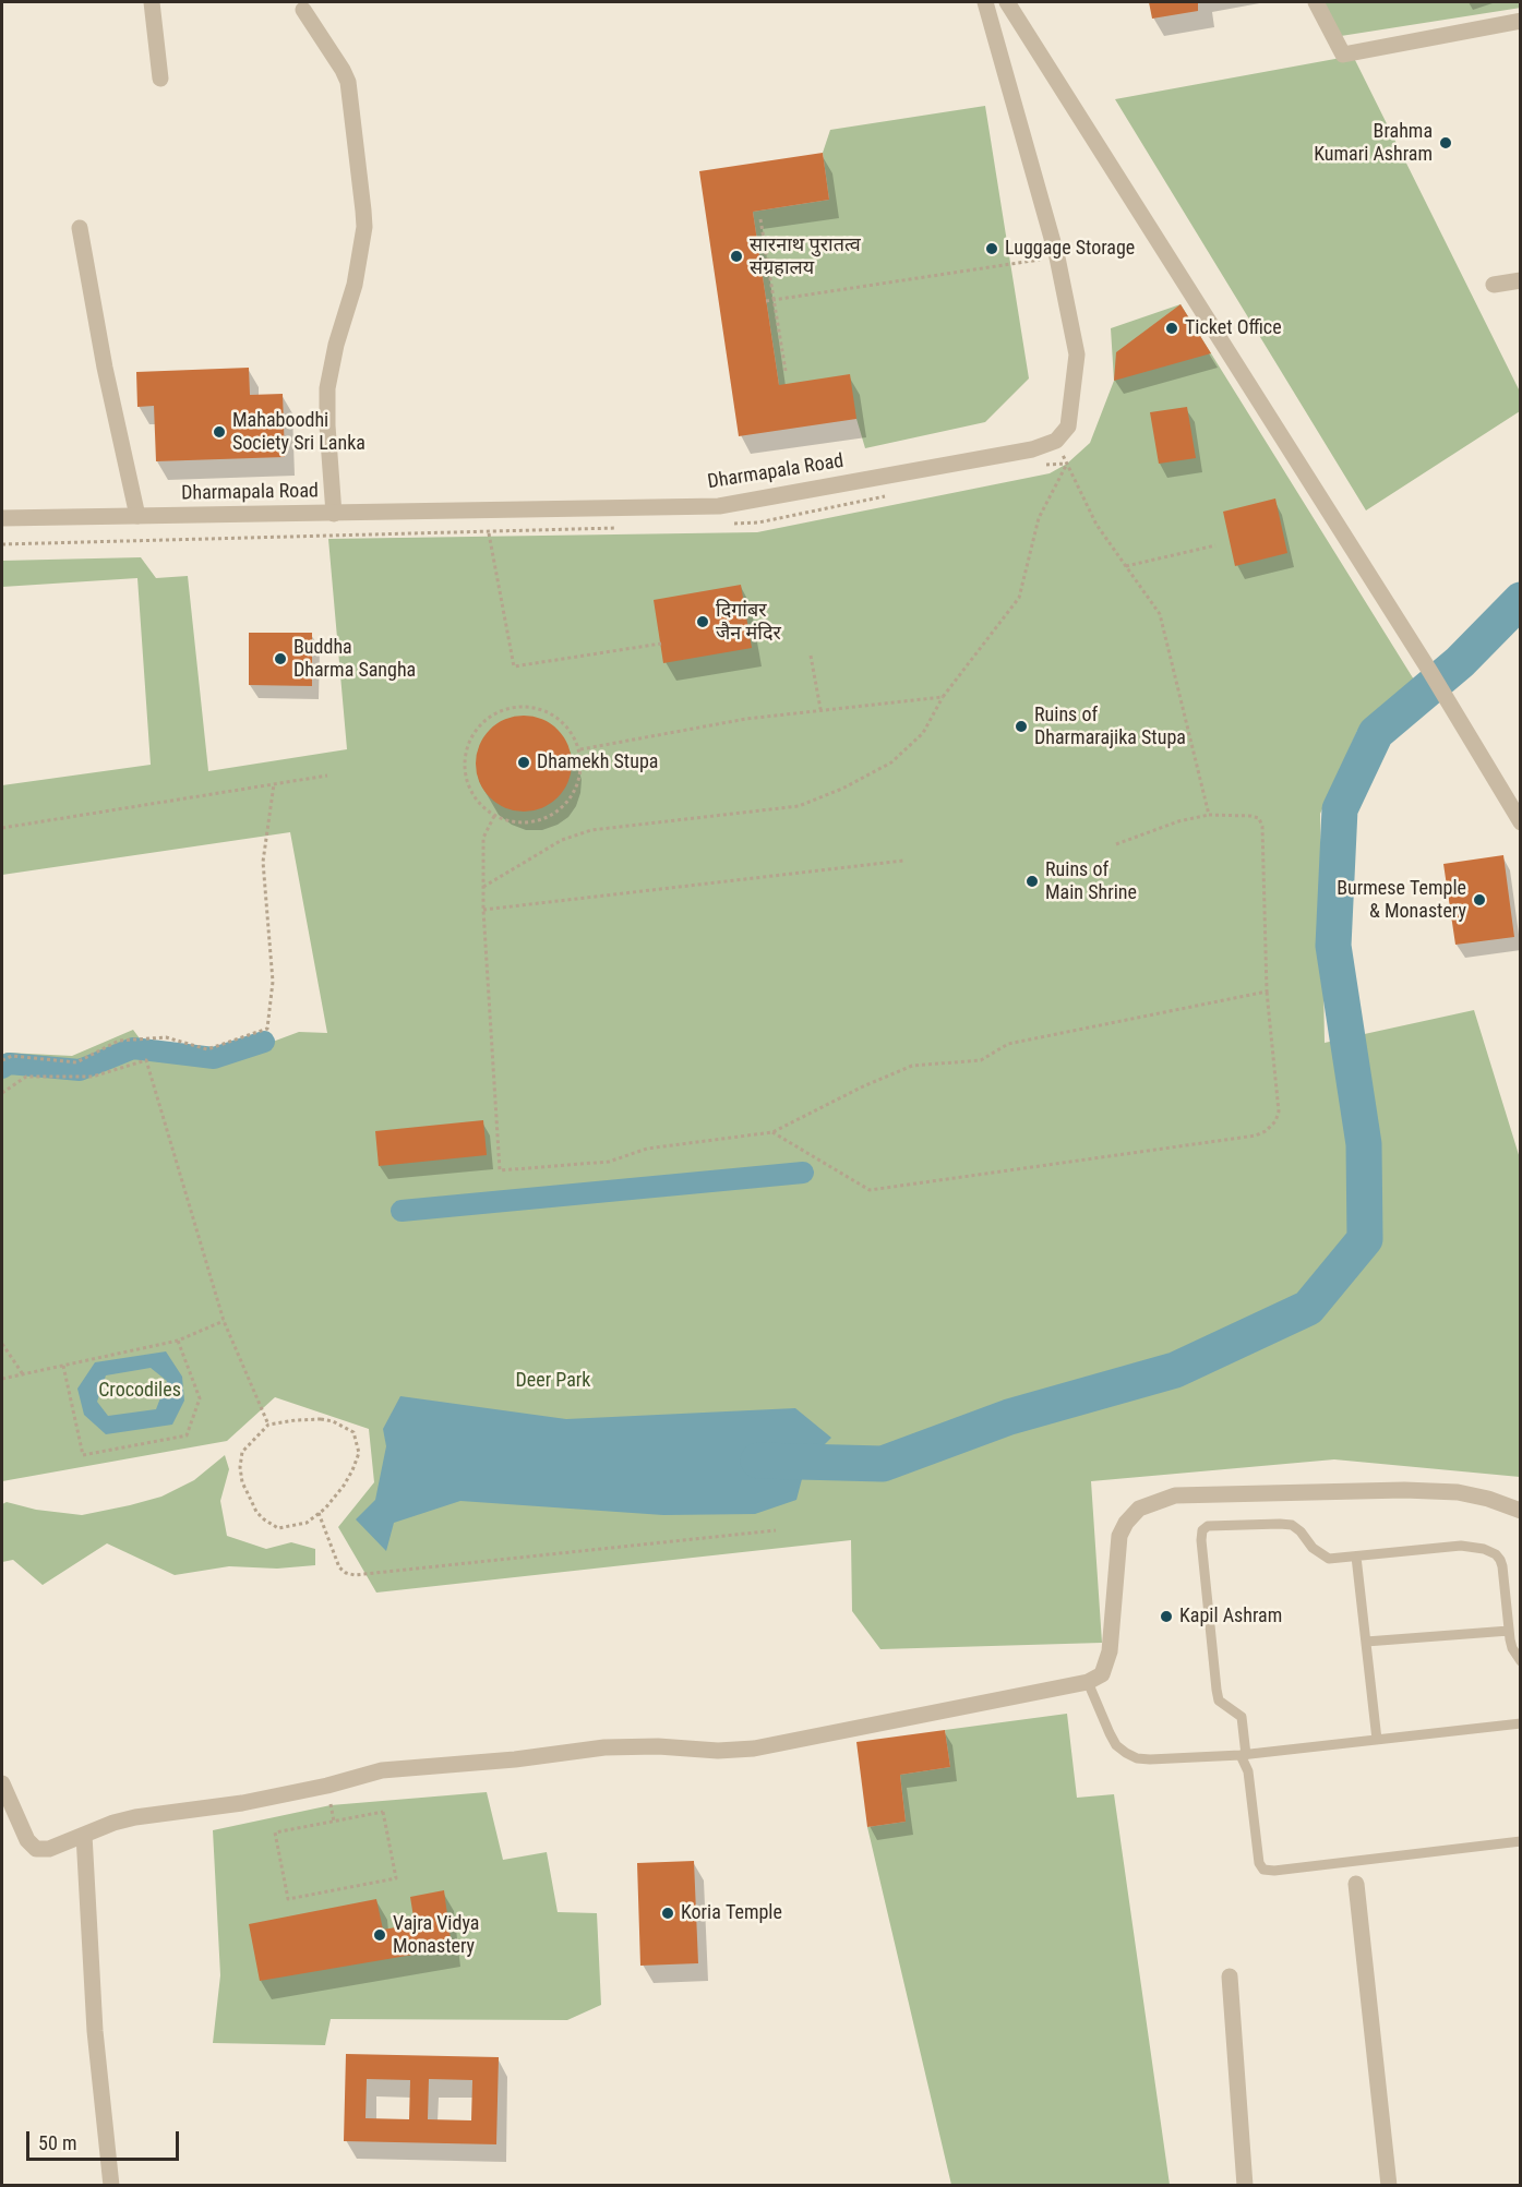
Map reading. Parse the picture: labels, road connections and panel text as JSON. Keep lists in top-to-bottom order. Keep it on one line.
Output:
{"streets":{"street":["Dharmapala Road"]},"parks":["Deer Park","Crocodiles"],"places":["Brahma Kumari Ashram","Luggage Storage","सारनाथ पुरातत्व संग्रहालय","Ticket Office","Mahaboodhi Society Sri Lanka","दिगांबर जैन मंदिर","Buddha Dharma Sangha","Ruins of Dharmarajika Stupa","Dhamekh Stupa","Ruins of Main Shrine","Burmese Temple & Monastery","Kapil Ashram","Koria Temple","Vajra Vidya Monastery"],"scale_bar":"50 m"}
